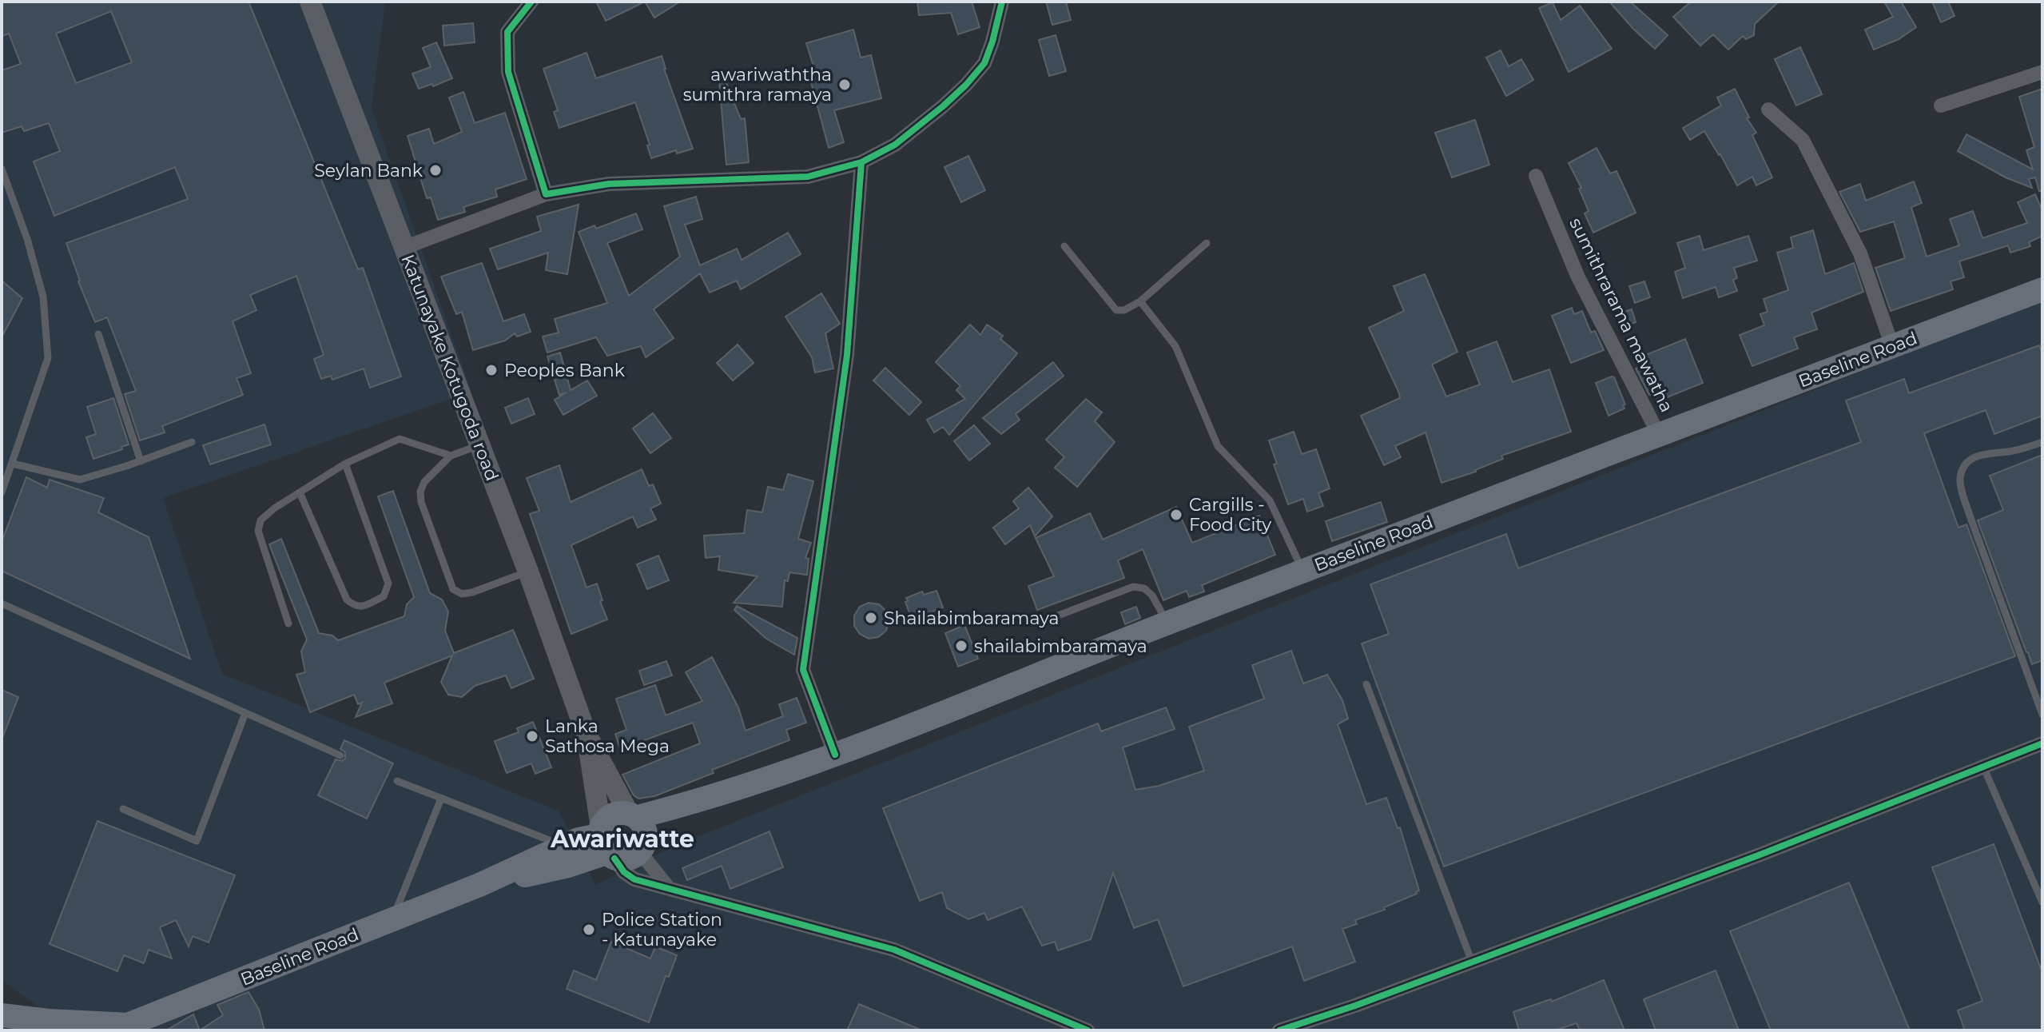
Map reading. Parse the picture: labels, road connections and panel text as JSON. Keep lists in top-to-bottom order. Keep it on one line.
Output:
{"streets":{"main road":["Baseline Road","Katunayake Kotugoda road"],"street":["sumithrarama mawatha"]},"crossings":[["sumithrarama mawatha","Baseline Road"],["Baseline Road","Katunayake Kotugoda road"]],"districts":["Awariwatte"],"places":["awariwaththa sumithra ramaya","Seylan Bank","Peoples Bank","Cargills - Food City","Shailabimbaramaya","shailabimbaramaya","Lanka Sathosa Mega","Police Station - Katunayake"]}
